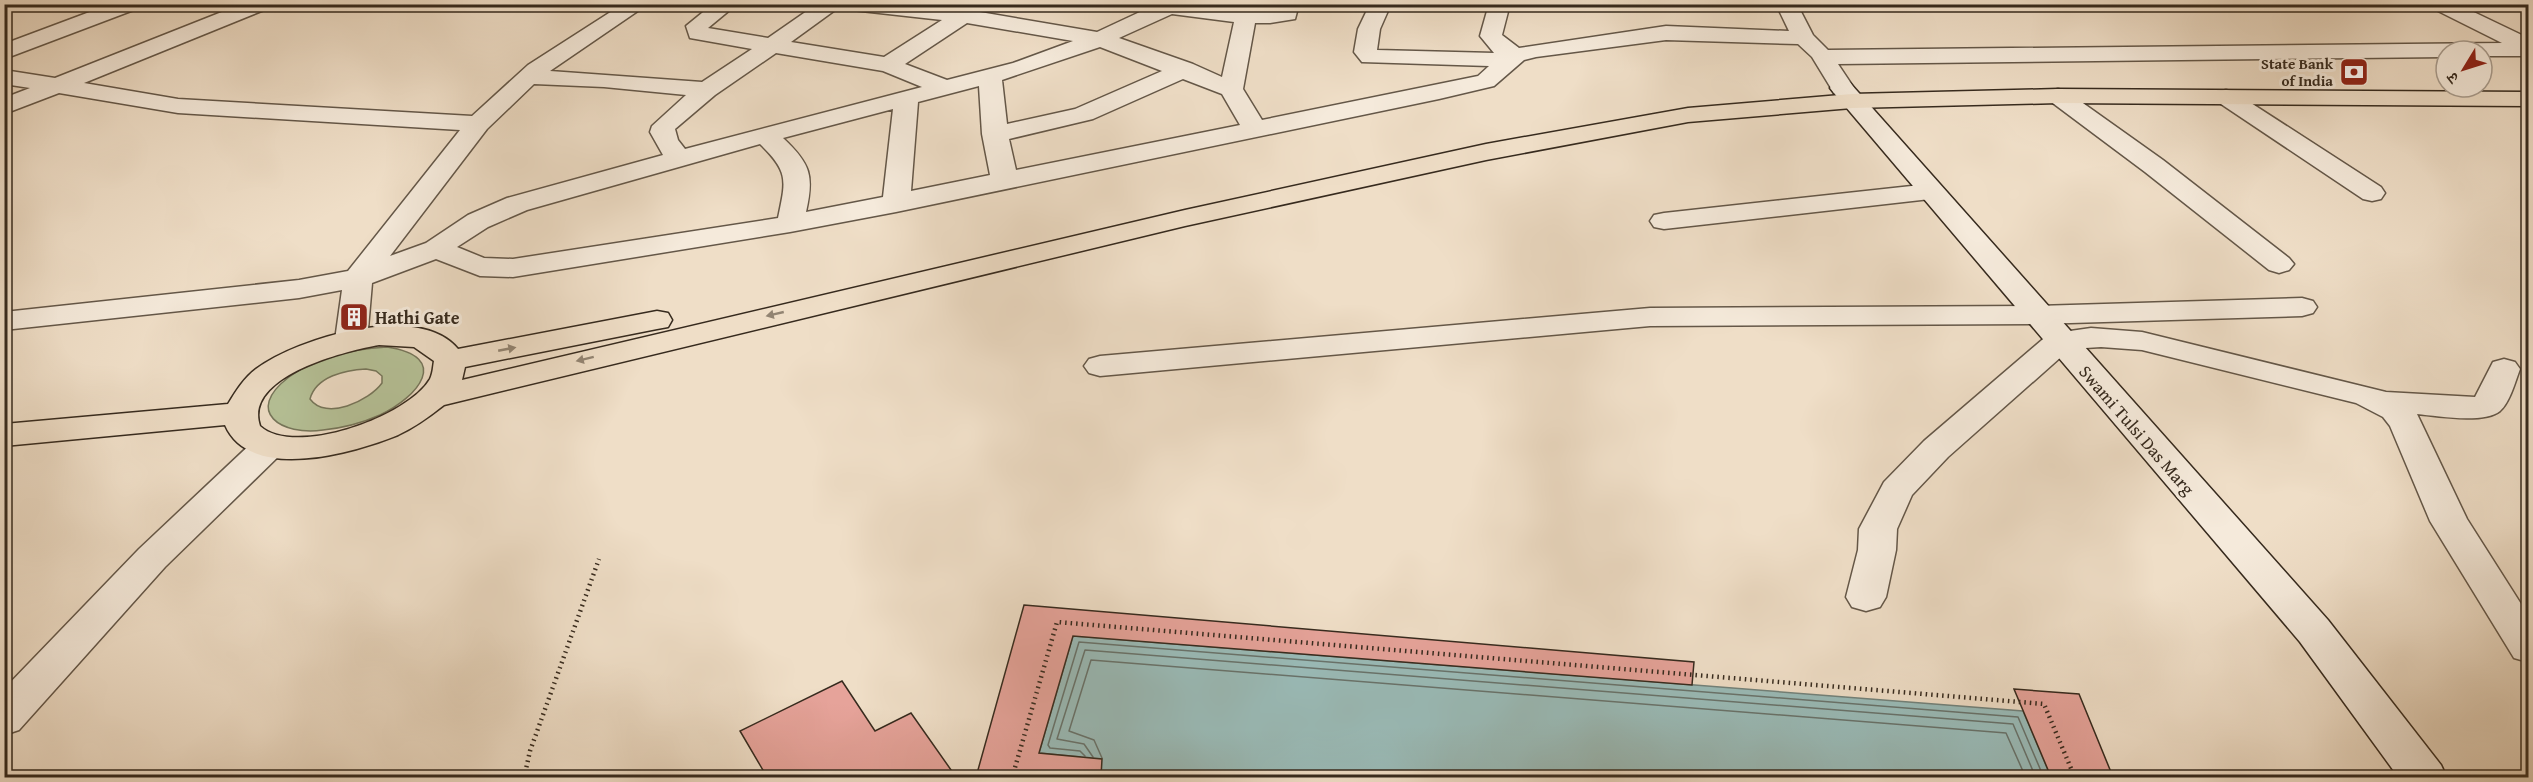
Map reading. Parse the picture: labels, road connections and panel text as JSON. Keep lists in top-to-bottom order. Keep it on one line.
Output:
{"streets":{"street":["Swami Tulsi Das Marg"]},"places":{"bank":["State Bank of India"],"building":["Hathi Gate"]},"north":"bottom left"}
